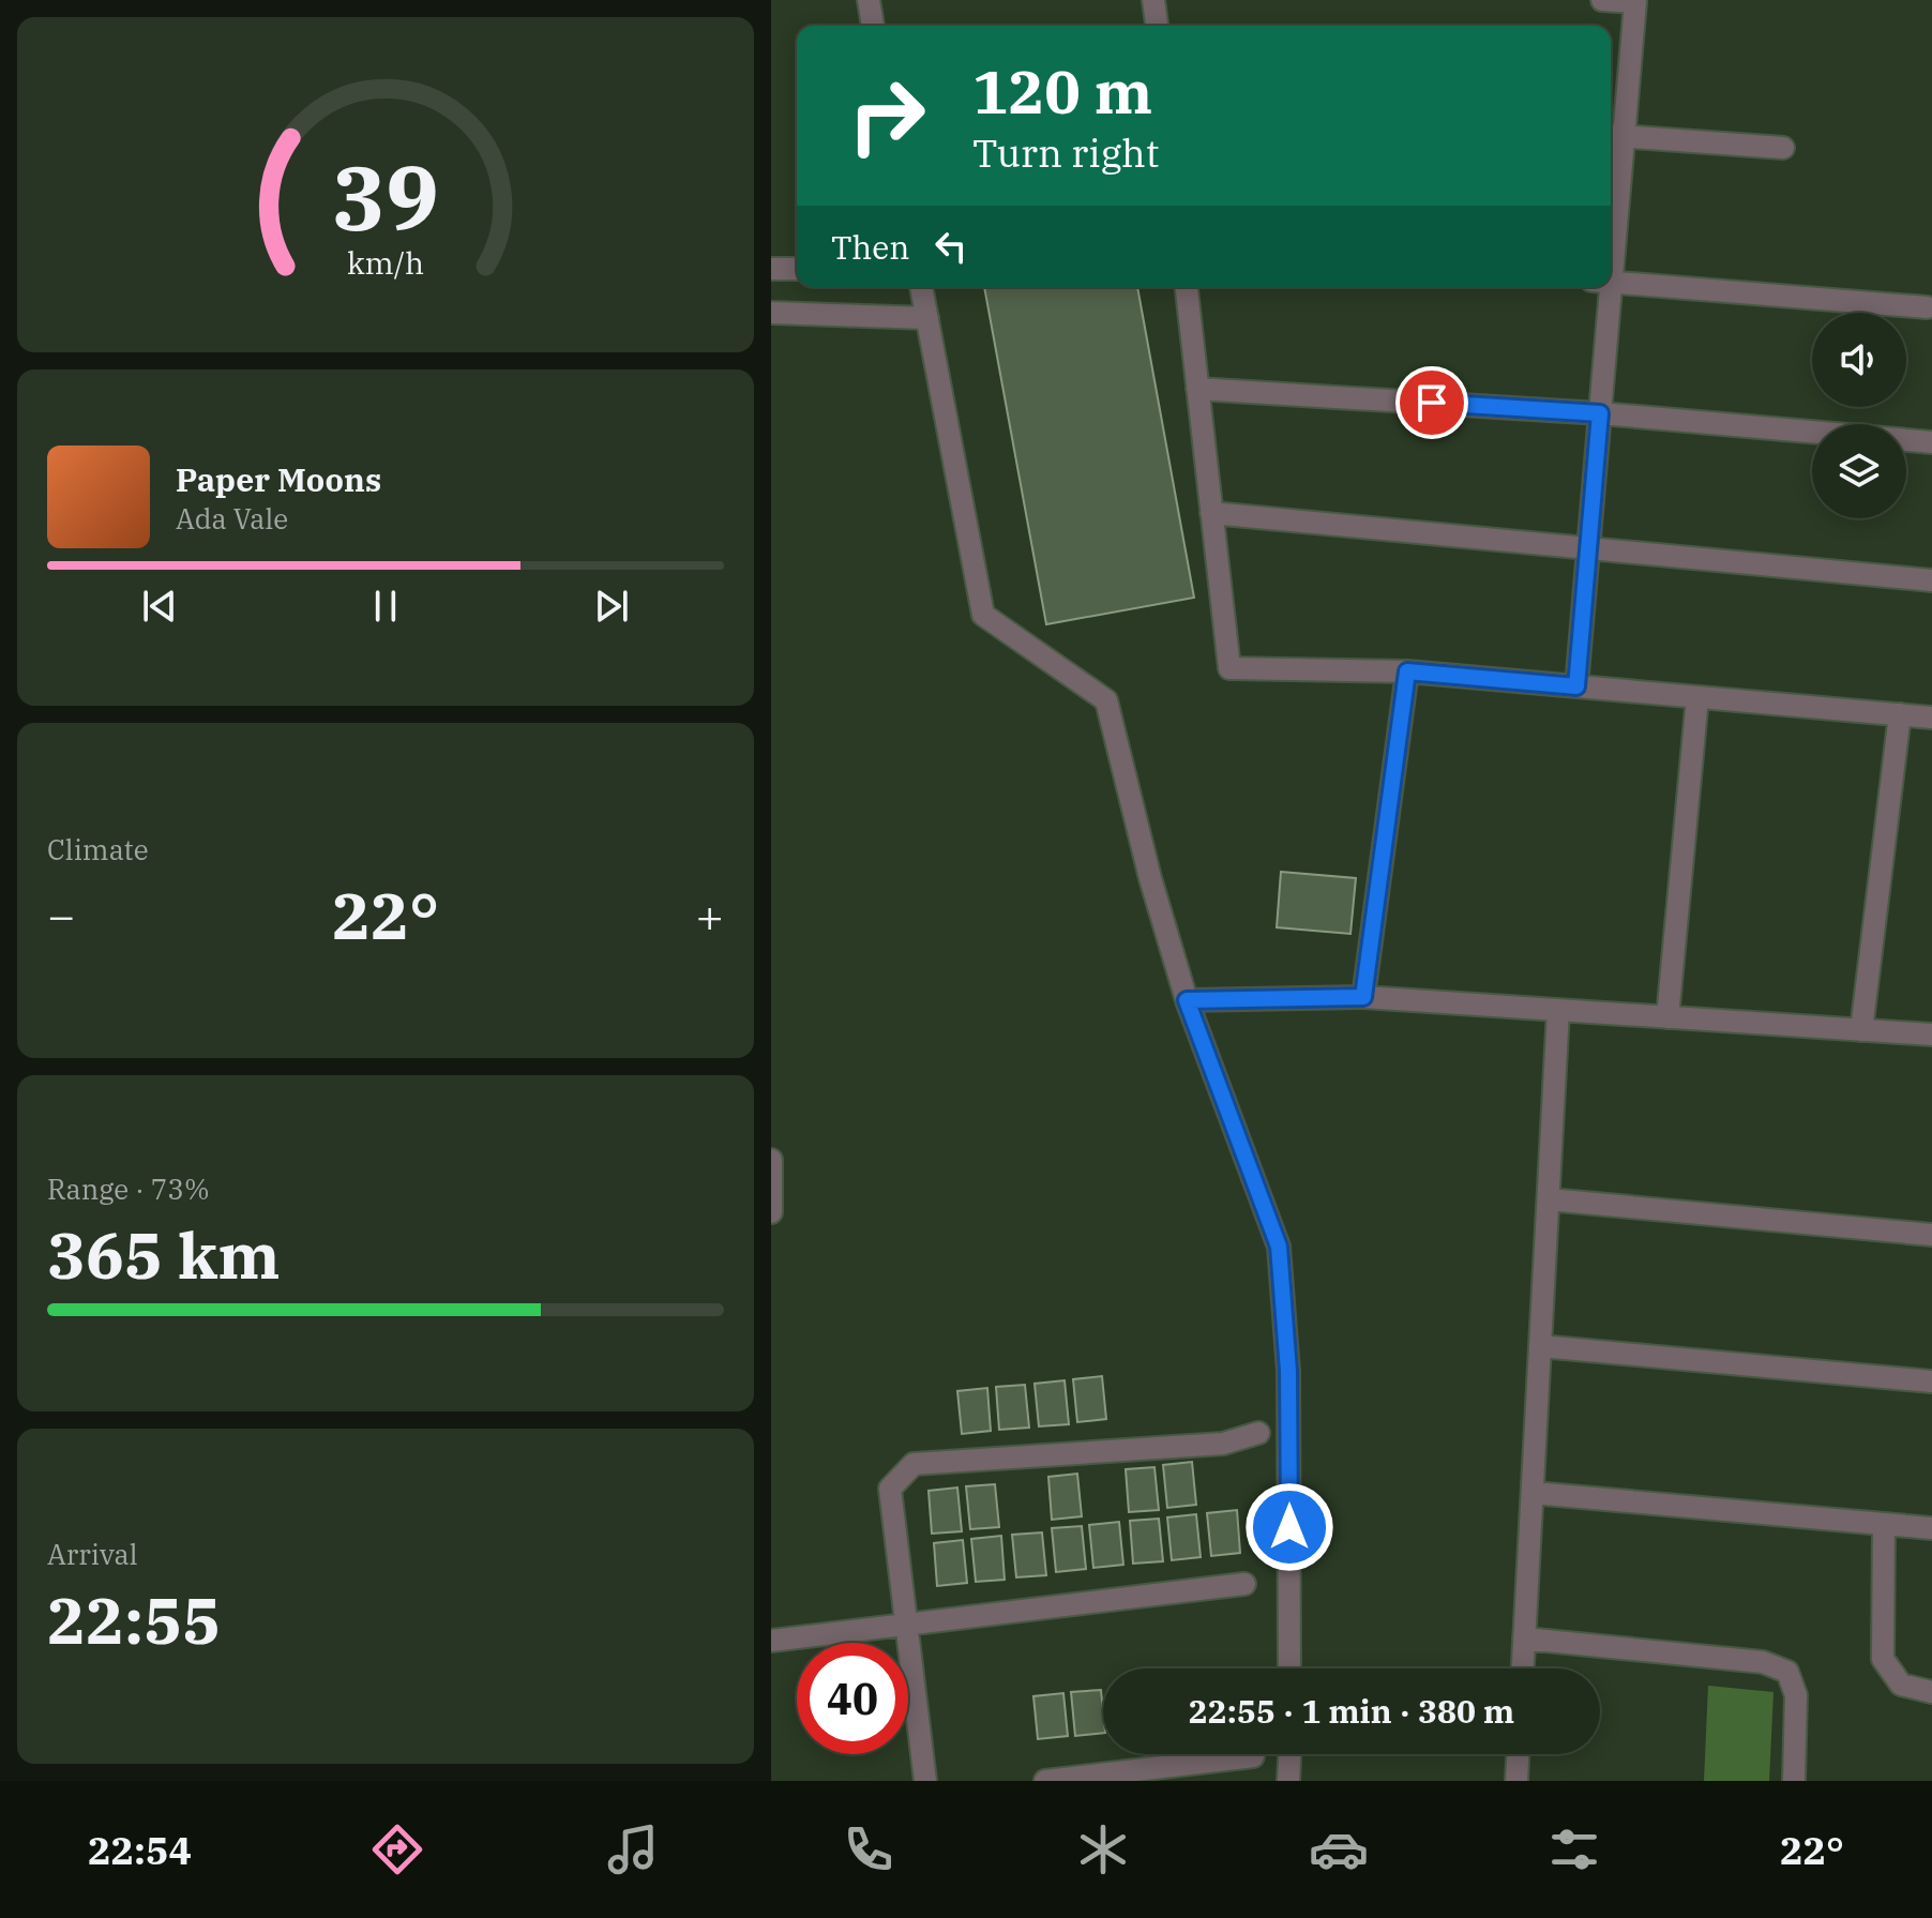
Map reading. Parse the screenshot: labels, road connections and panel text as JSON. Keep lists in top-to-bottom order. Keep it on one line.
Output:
{"page":{"turn":["120 m","Turn right"],"then":"Then","song":["Paper Moons","Ada Vale"],"tile":["Climate",["Range · 73%","365 km"],["Arrival","22:55"]],"heat":["−","22°","+"],"limit":"40","trip":"22:55 · 1 min · 380 m","tabs":["22:54","22°"],"gauge":["39","km/h"]}}
